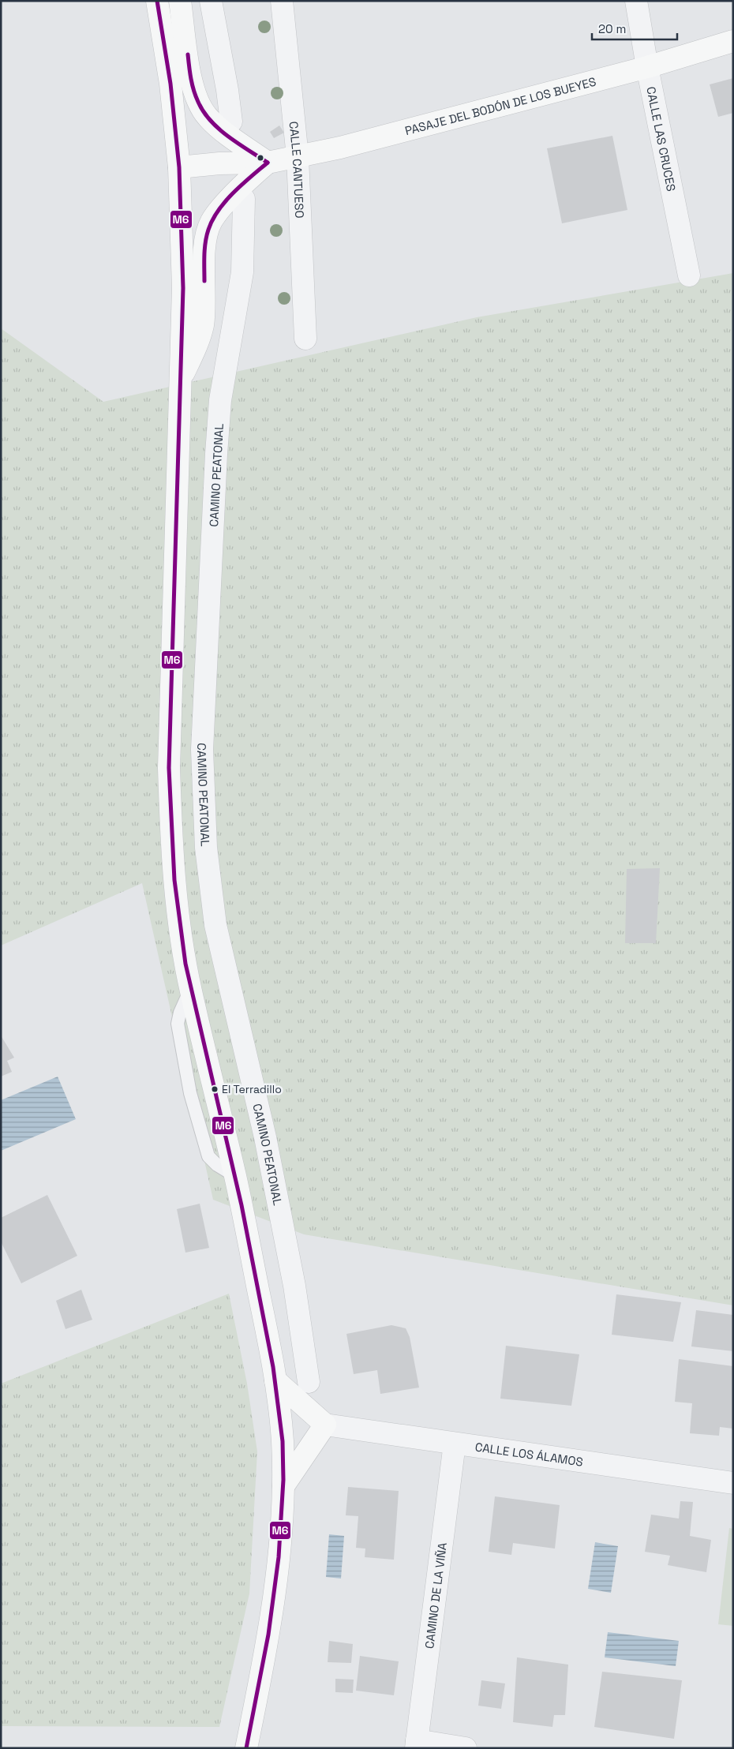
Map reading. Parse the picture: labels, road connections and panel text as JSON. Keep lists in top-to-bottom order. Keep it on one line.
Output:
{"streets":{"street":["PASAJE DEL BODÓN DE LOS BUEYES","CALLE LAS CRUCES","CALLE CANTUESO","CAMINO PEATONAL","CALLE LOS ÁLAMOS","CAMINO DE LA VIÑA"]},"crossings":[["PASAJE DEL BODÓN DE LOS BUEYES","CALLE LAS CRUCES"],["PASAJE DEL BODÓN DE LOS BUEYES","CALLE CANTUESO"],["CALLE LOS ÁLAMOS","CAMINO DE LA VIÑA"]],"places":["El Terradillo"],"lines":["transit line M6"],"scale_bar":"20 m"}
